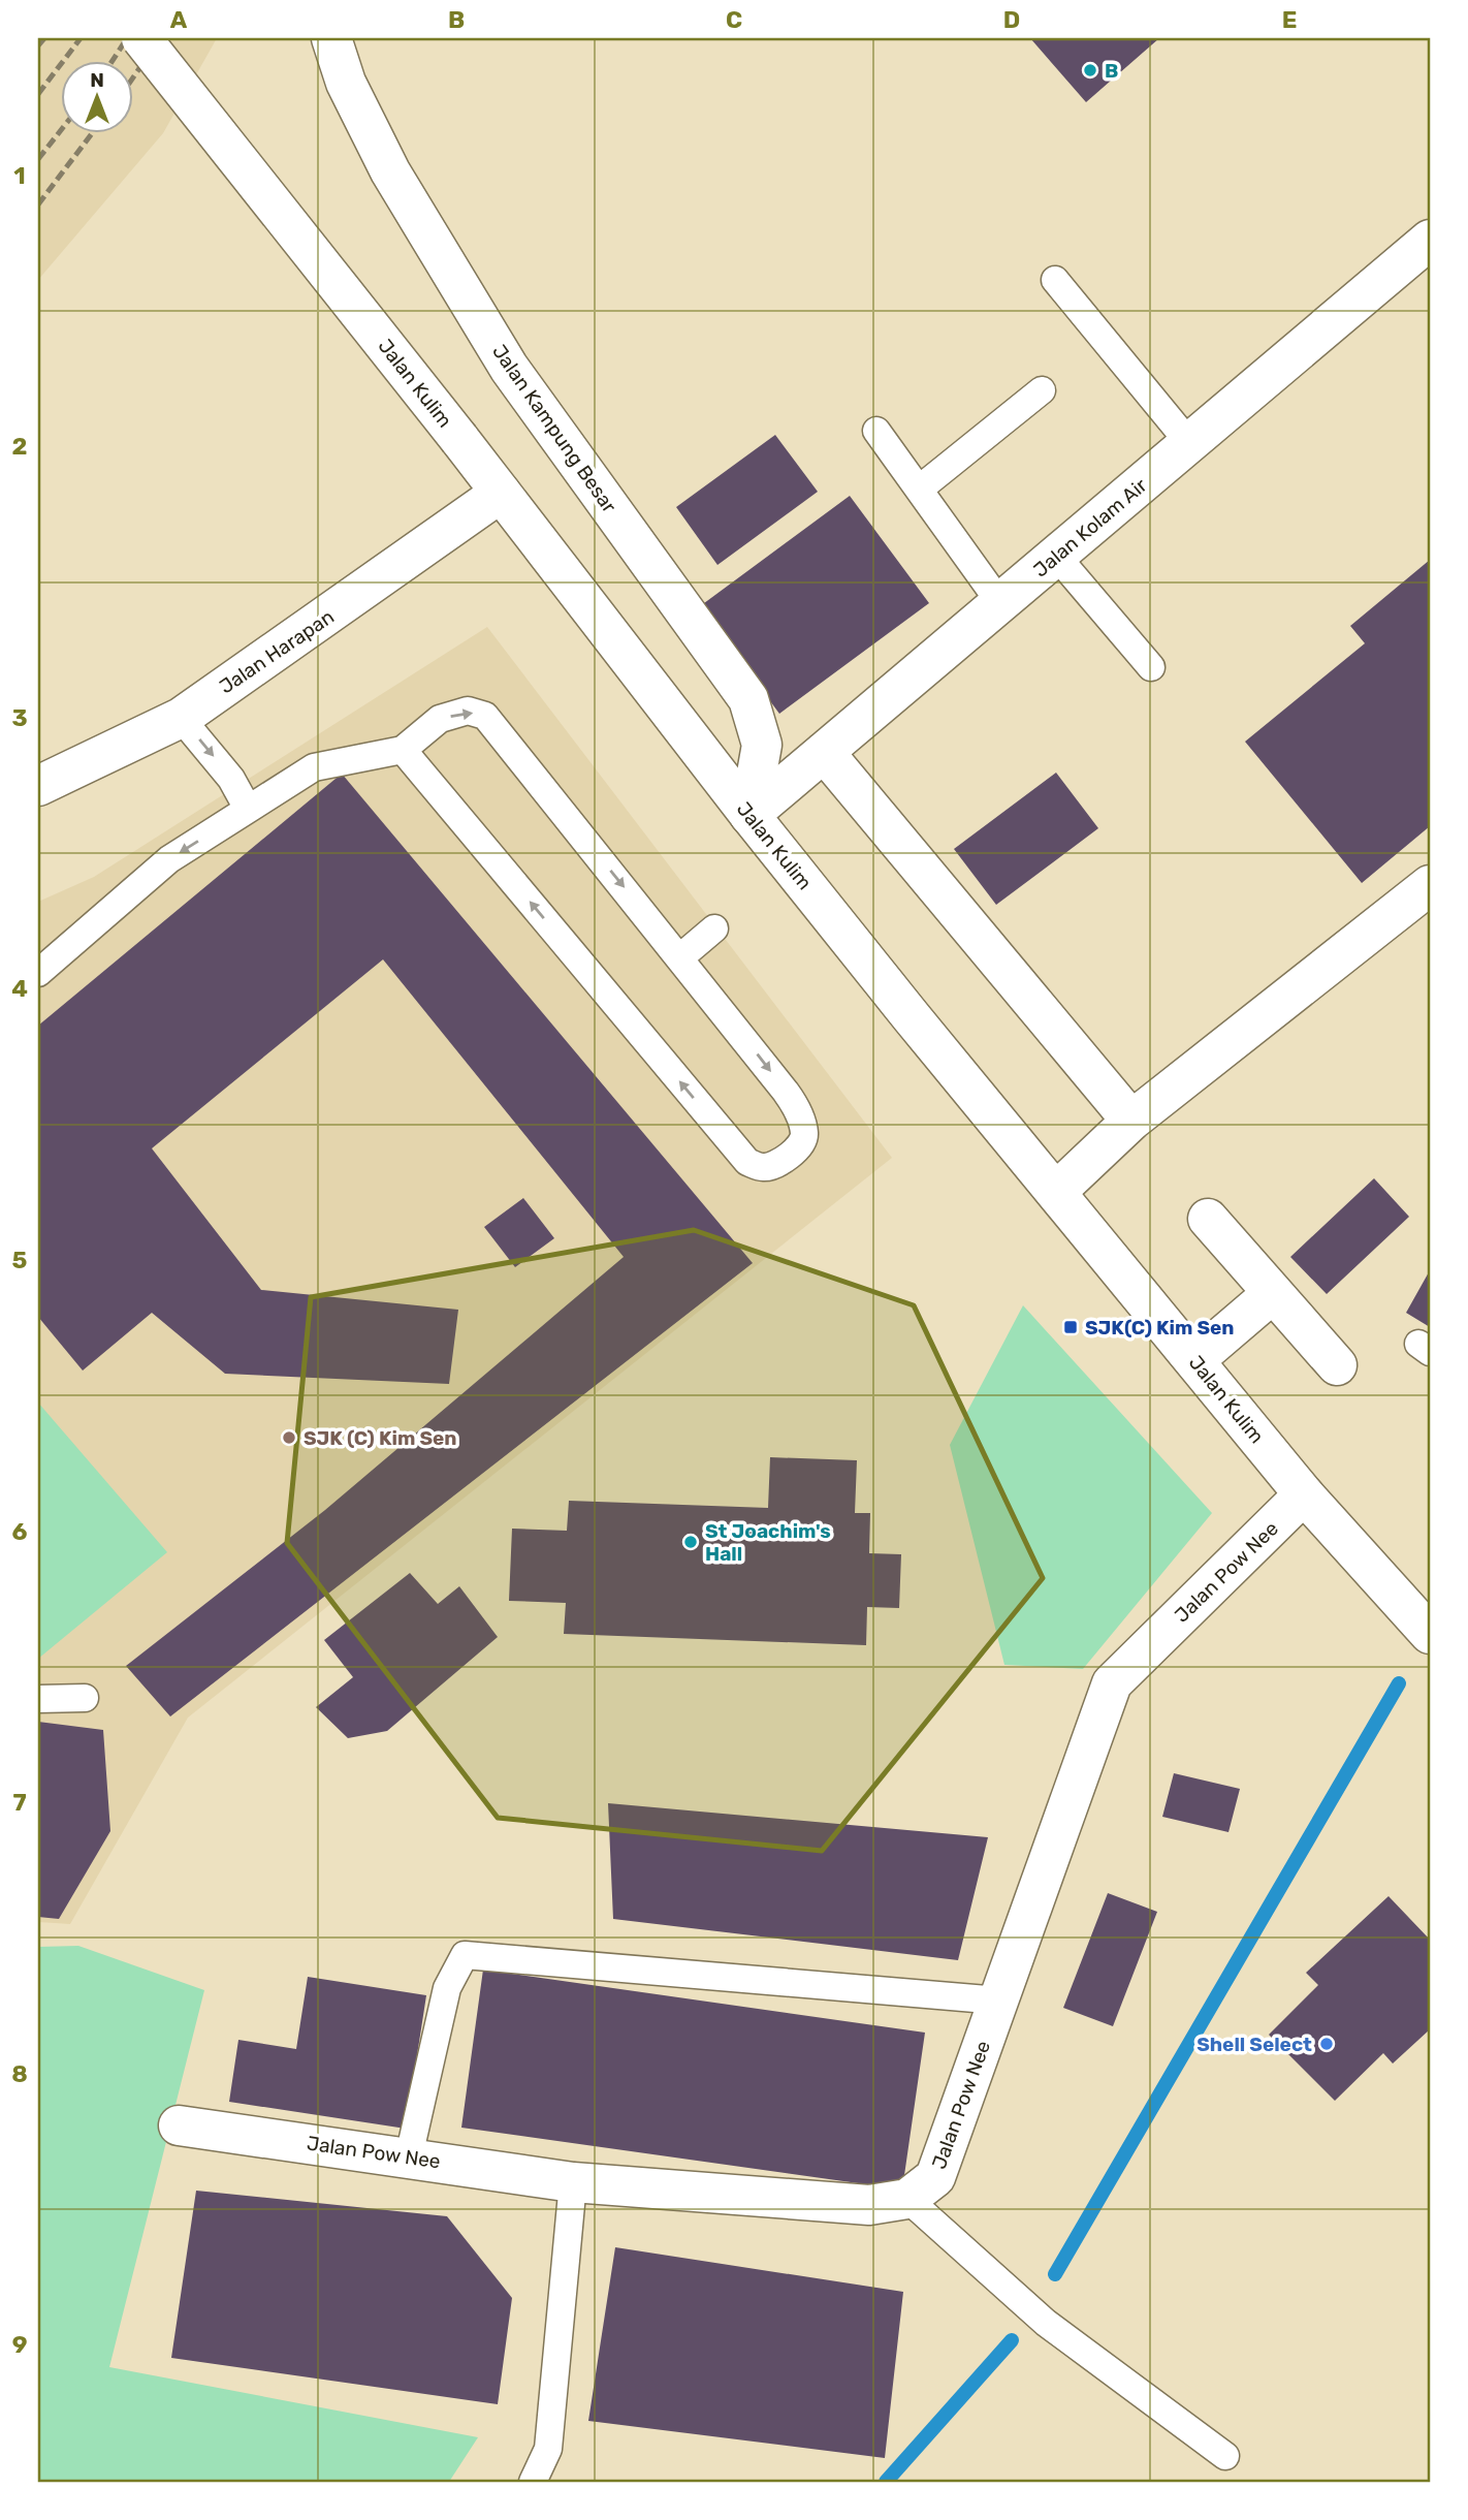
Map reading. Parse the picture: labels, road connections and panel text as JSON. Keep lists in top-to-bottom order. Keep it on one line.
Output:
{"streets":{"street":["Jalan Kulim","Jalan Kampung Besar","Jalan Kolam Air","Jalan Harapan","Jalan Pow Nee"]},"crossings":[["Jalan Kulim","Jalan Kampung Besar"],["Jalan Kulim","Jalan Kolam Air"],["Jalan Kulim","Jalan Harapan"],["Jalan Kulim","Jalan Pow Nee"],["Jalan Kampung Besar","Jalan Kolam Air"]],"places":{"other":["B","SJK (C) Kim Sen","St Joachim's Hall","Shell Select"],"transit":["SJK(C) Kim Sen"]},"north":"top","grid":{"columns":["A","B","C","D","E"],"rows":["1","2","3","4","5","6","7","8","9"]}}
